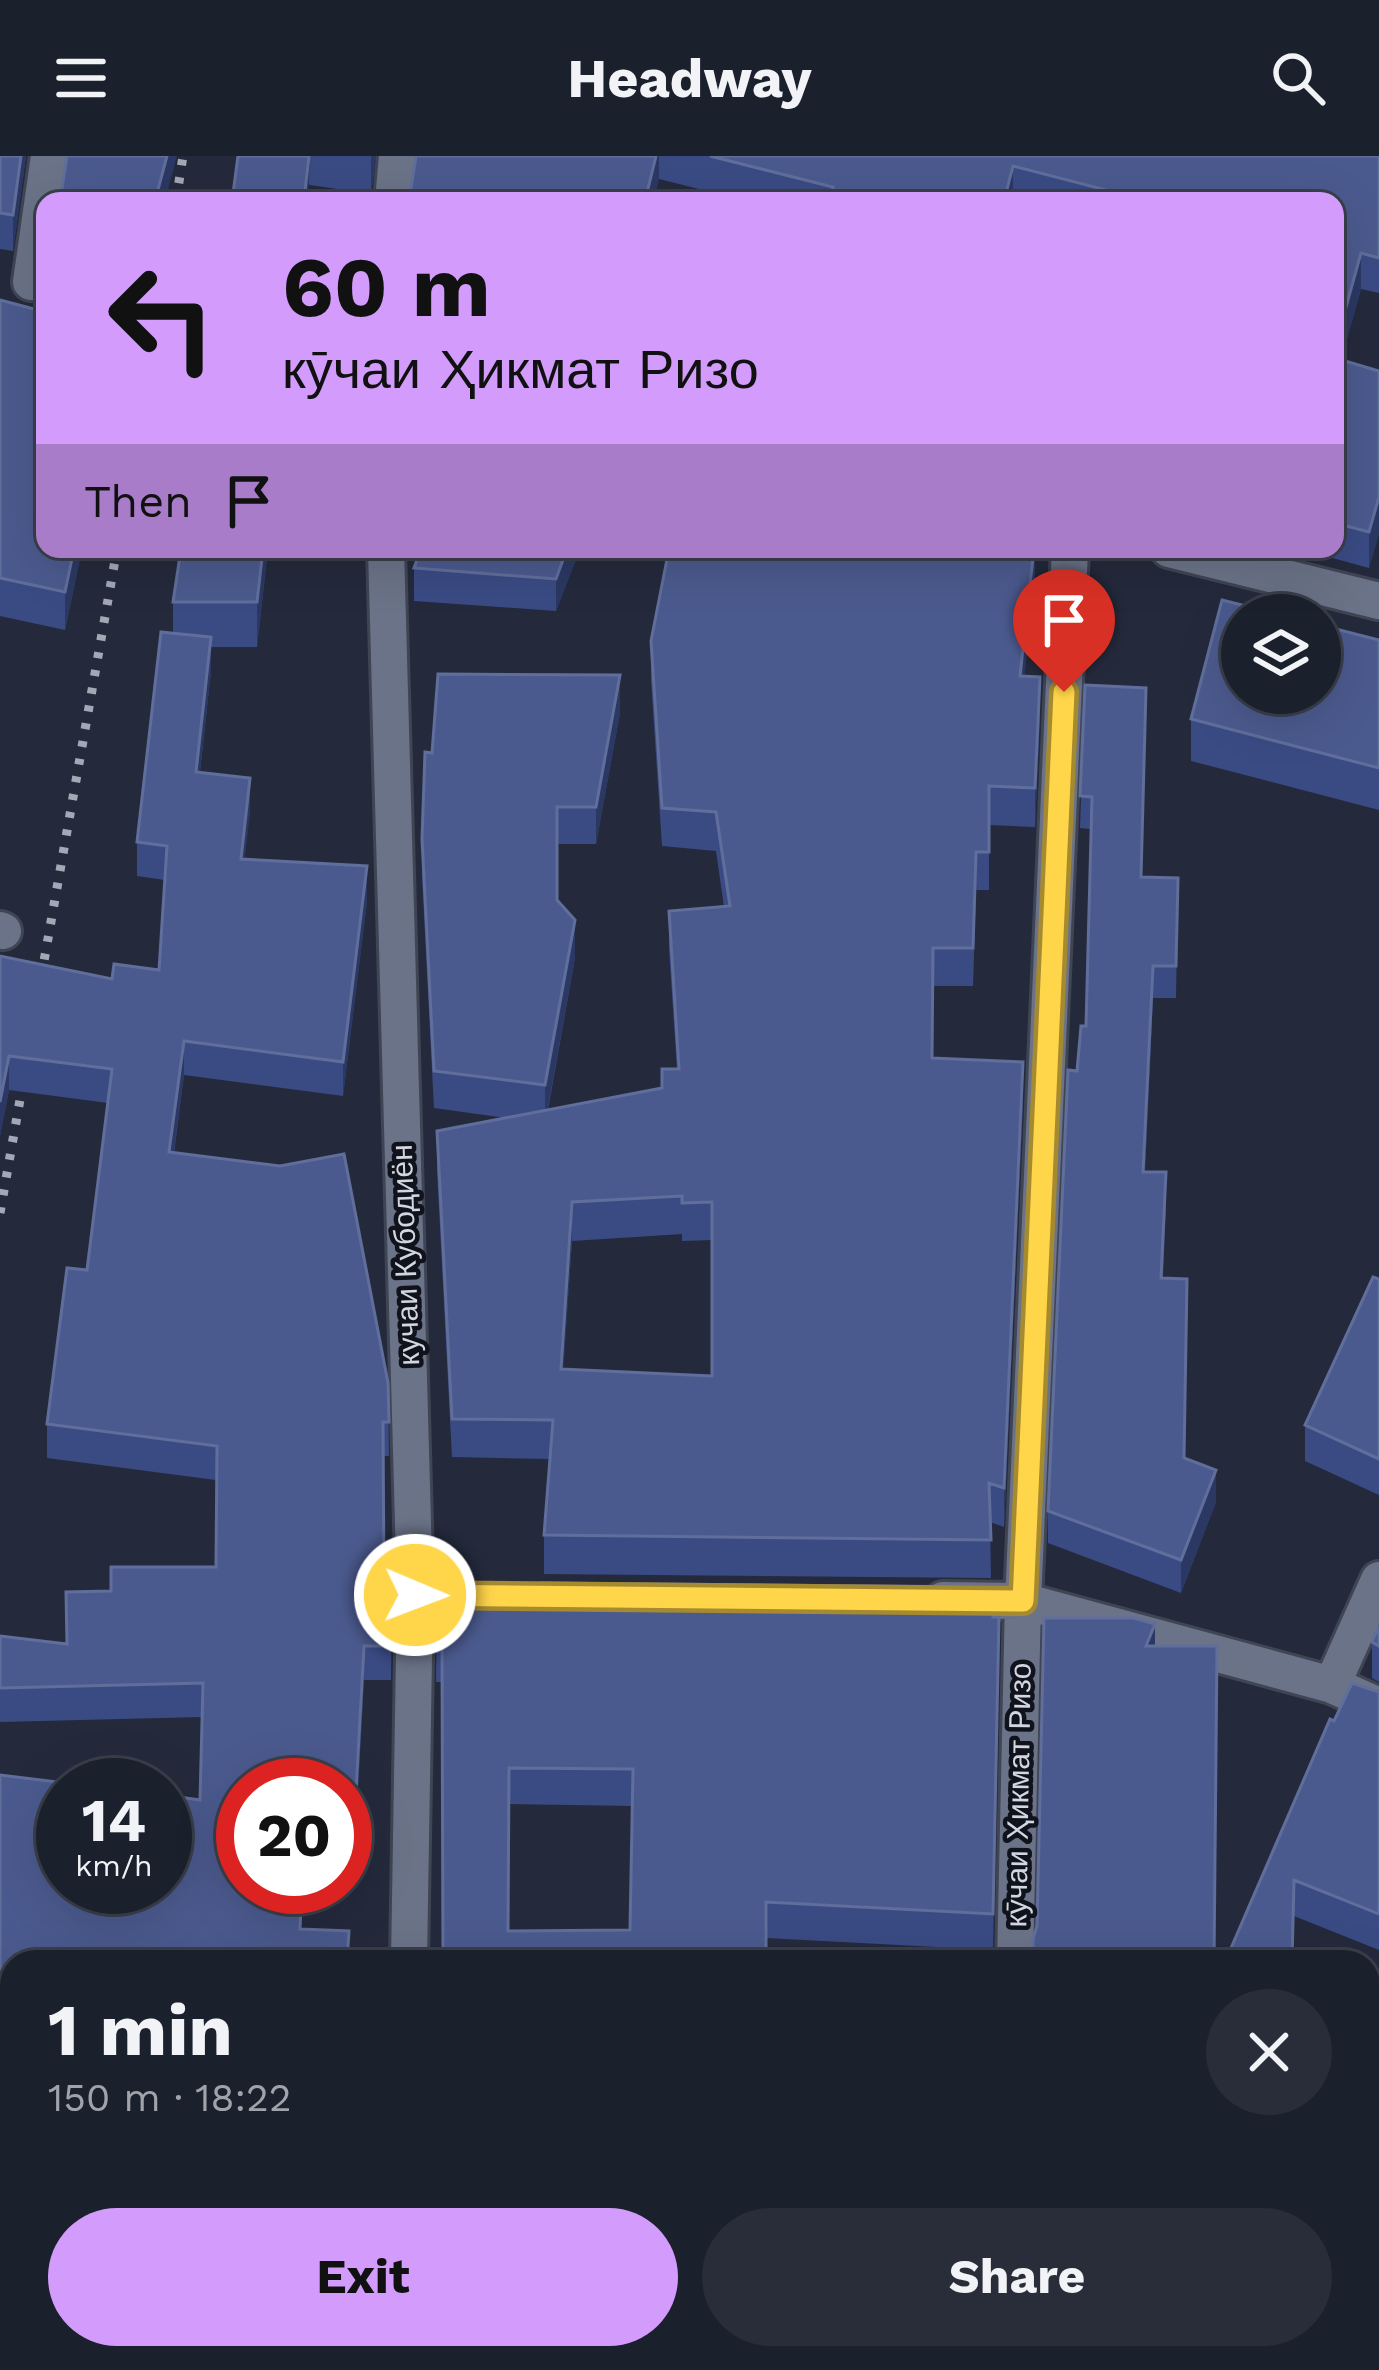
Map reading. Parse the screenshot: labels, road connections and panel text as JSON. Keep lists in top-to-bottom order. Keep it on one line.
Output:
{"streets":{"street":["кучаи Кубодиён","кӯчаи Ҳикмат Ризо"]},"page":{"header":"Headway","turn":["60 m","кӯчаи Ҳикмат Ризо"],"then":"Then","speed":"14 km/h","limit":"20","heading":["1 min","150 m · 18:22"],"buttons":["Exit","Share"]}}
